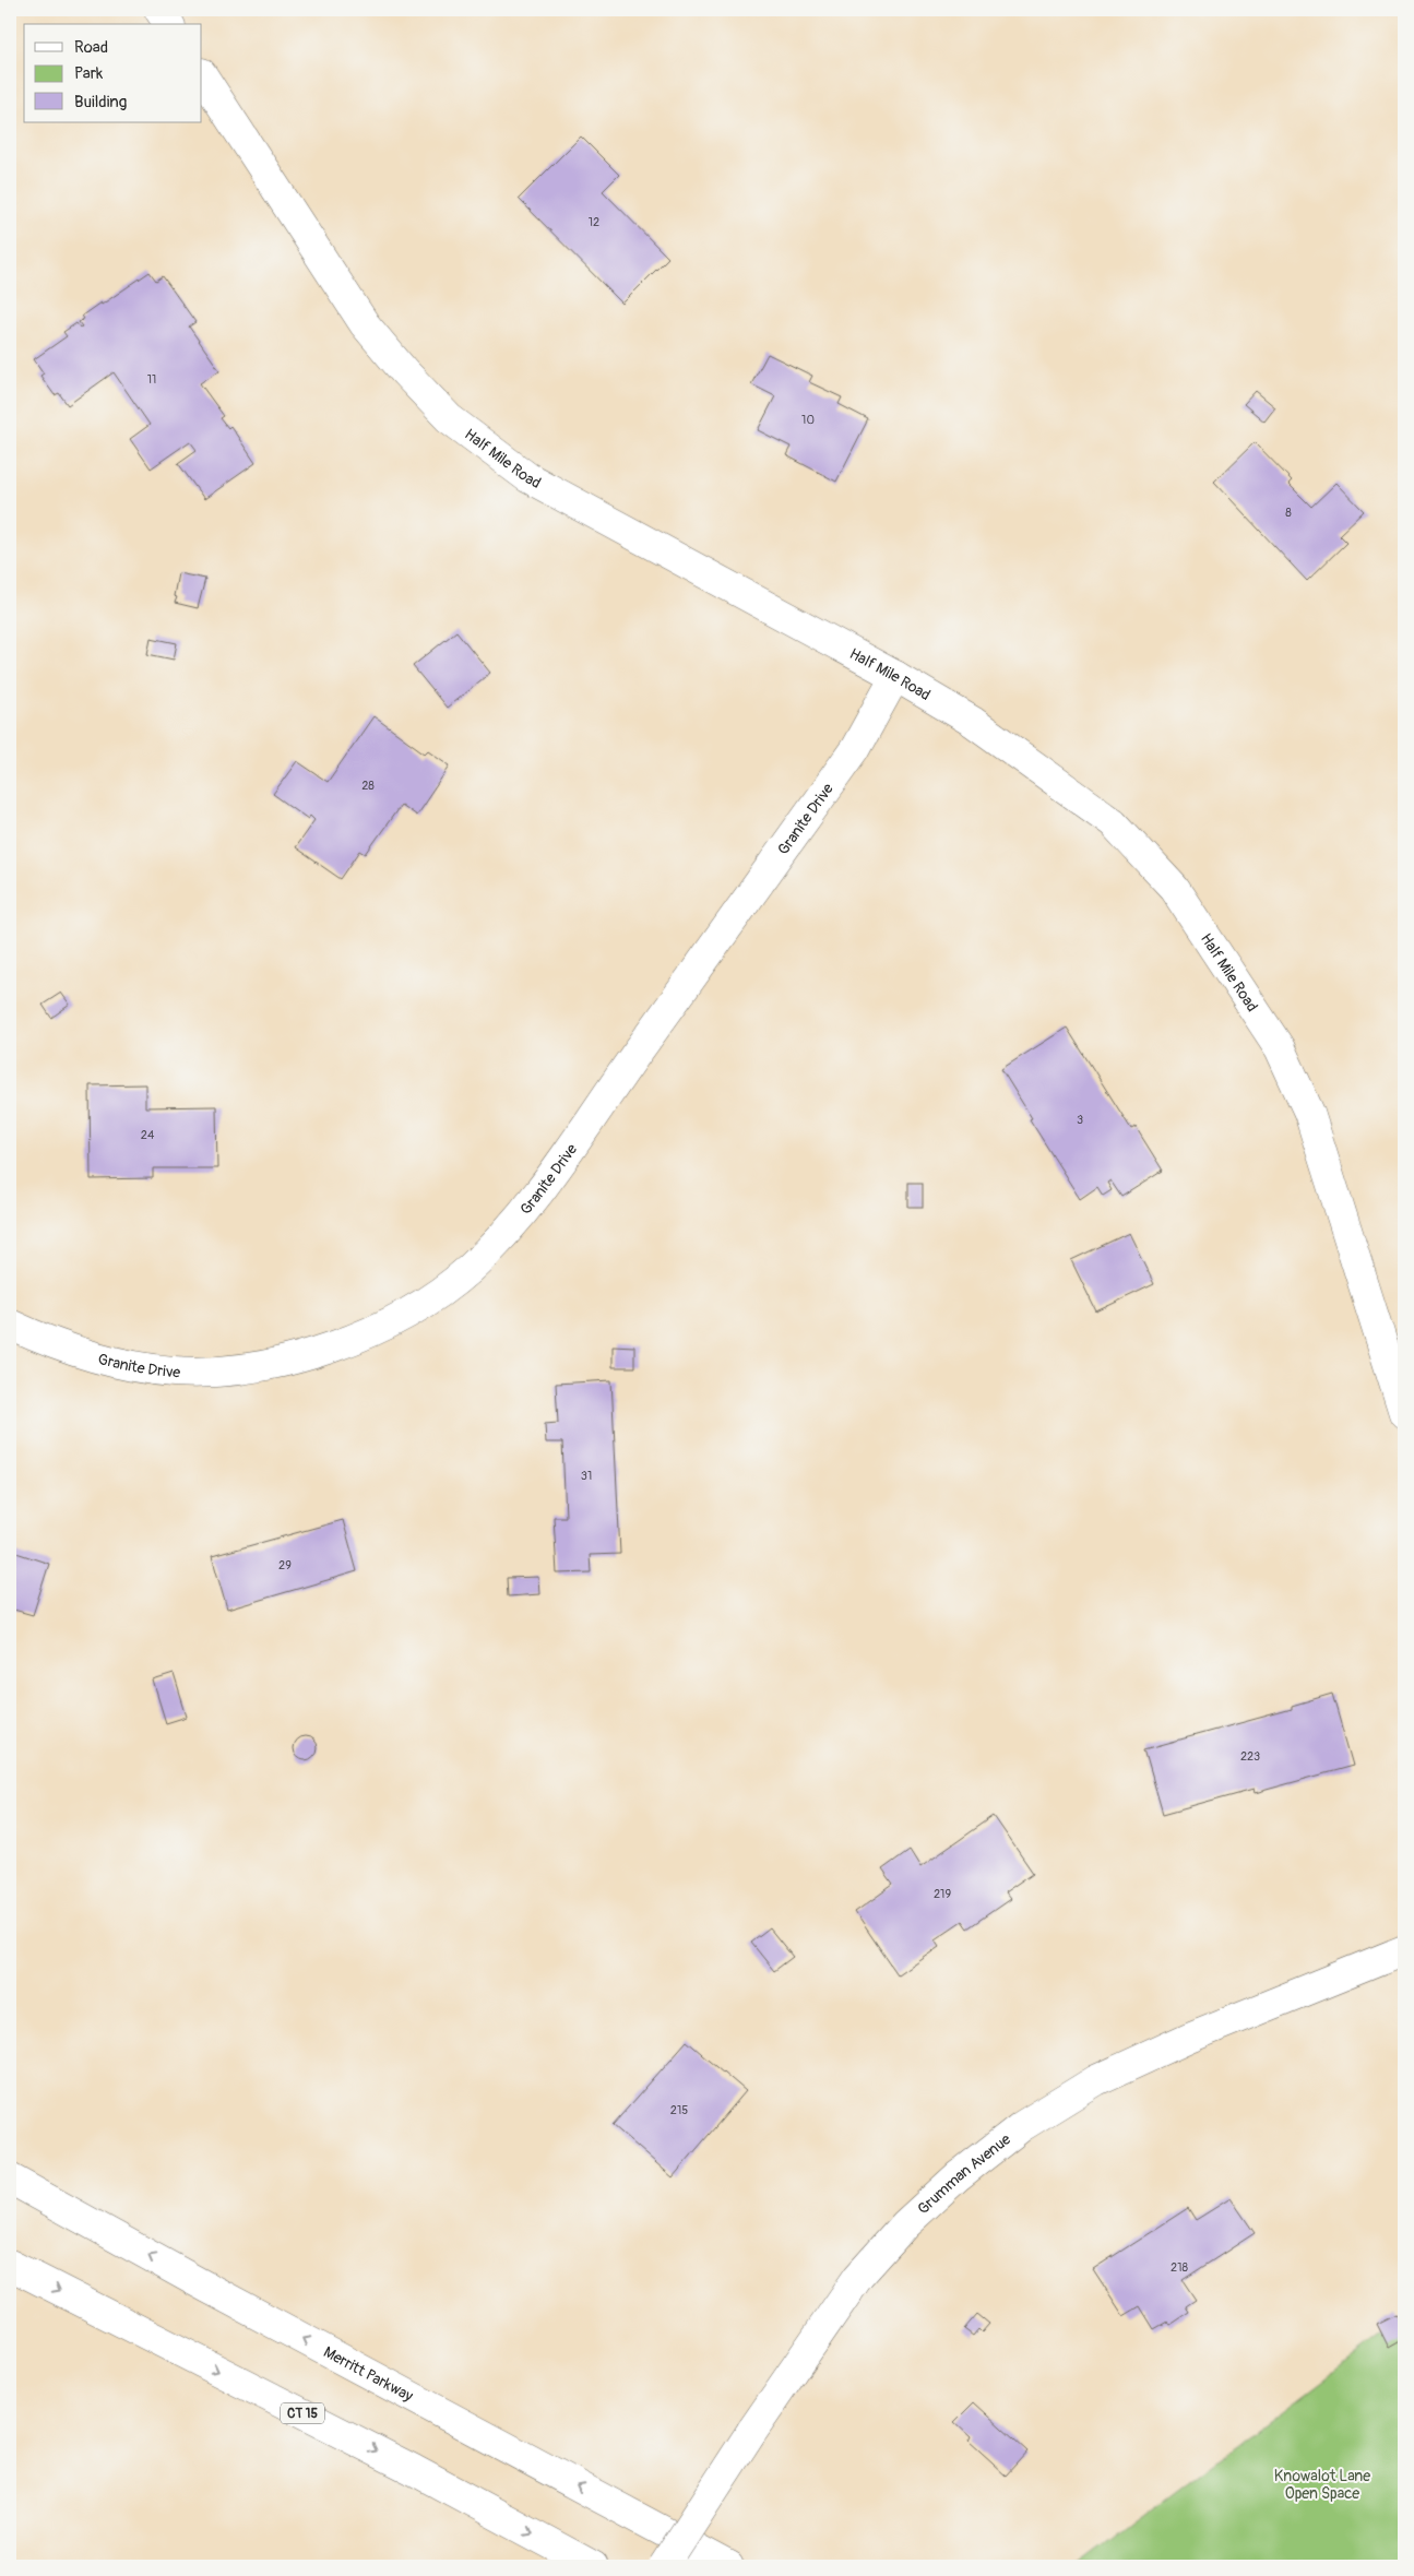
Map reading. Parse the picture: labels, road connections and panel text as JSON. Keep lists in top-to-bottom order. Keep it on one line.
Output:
{"streets":{"main road":["Half Mile Road","Granite Drive","Grumman Avenue","Merritt Parkway","CT 15"]},"crossings":[["Half Mile Road","Granite Drive"]],"parks":["Knowalot Lane Open Space"],"house_numbers":["12","11","10","8","28","3","24","31","29","223","219","215","218"],"legend":["Road","Park","Building"]}
